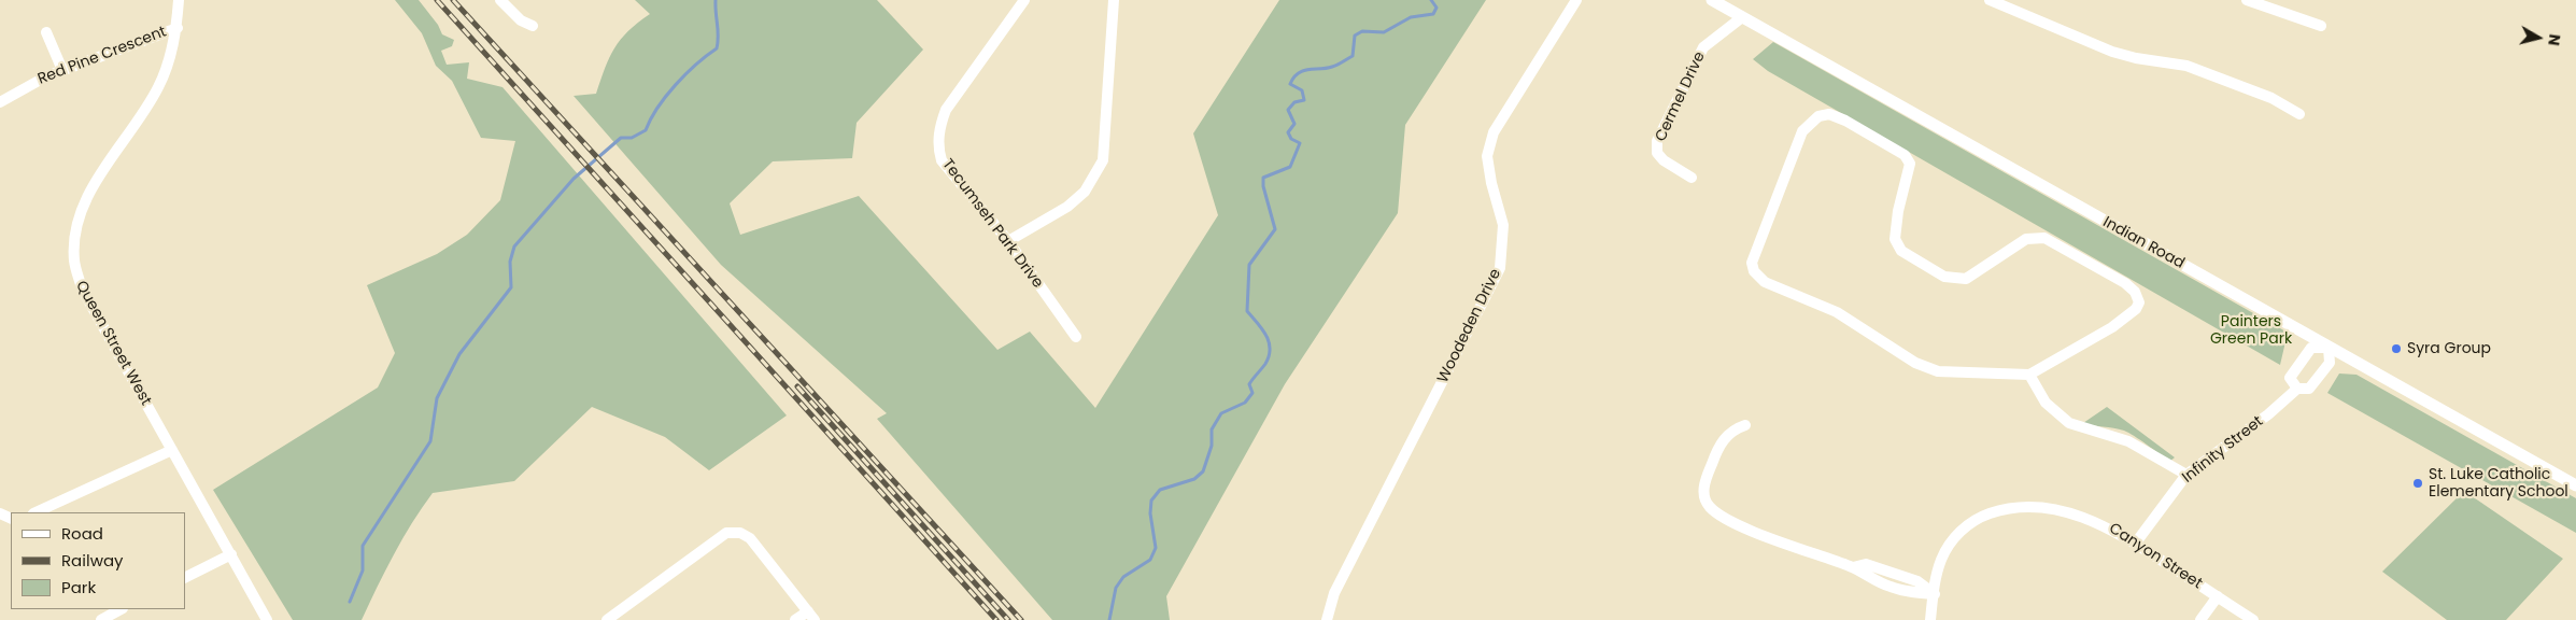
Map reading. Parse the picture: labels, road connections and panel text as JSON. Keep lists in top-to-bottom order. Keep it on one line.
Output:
{"streets":{"street":["Red Pine Crescent","Cermel Drive","Tecumseh Park Drive","Indian Road","Woodeden Drive","Queen Street West","Infinity Street","Canyon Street"]},"crossings":[["Red Pine Crescent","Queen Street West"],["Cermel Drive","Indian Road"],["Indian Road","Infinity Street"],["Infinity Street","Canyon Street"]],"parks":["Painters Green Park"],"places":["Syra Group","St. Luke Catholic Elementary School"],"legend":["Road","Railway","Park"],"north":"right"}
